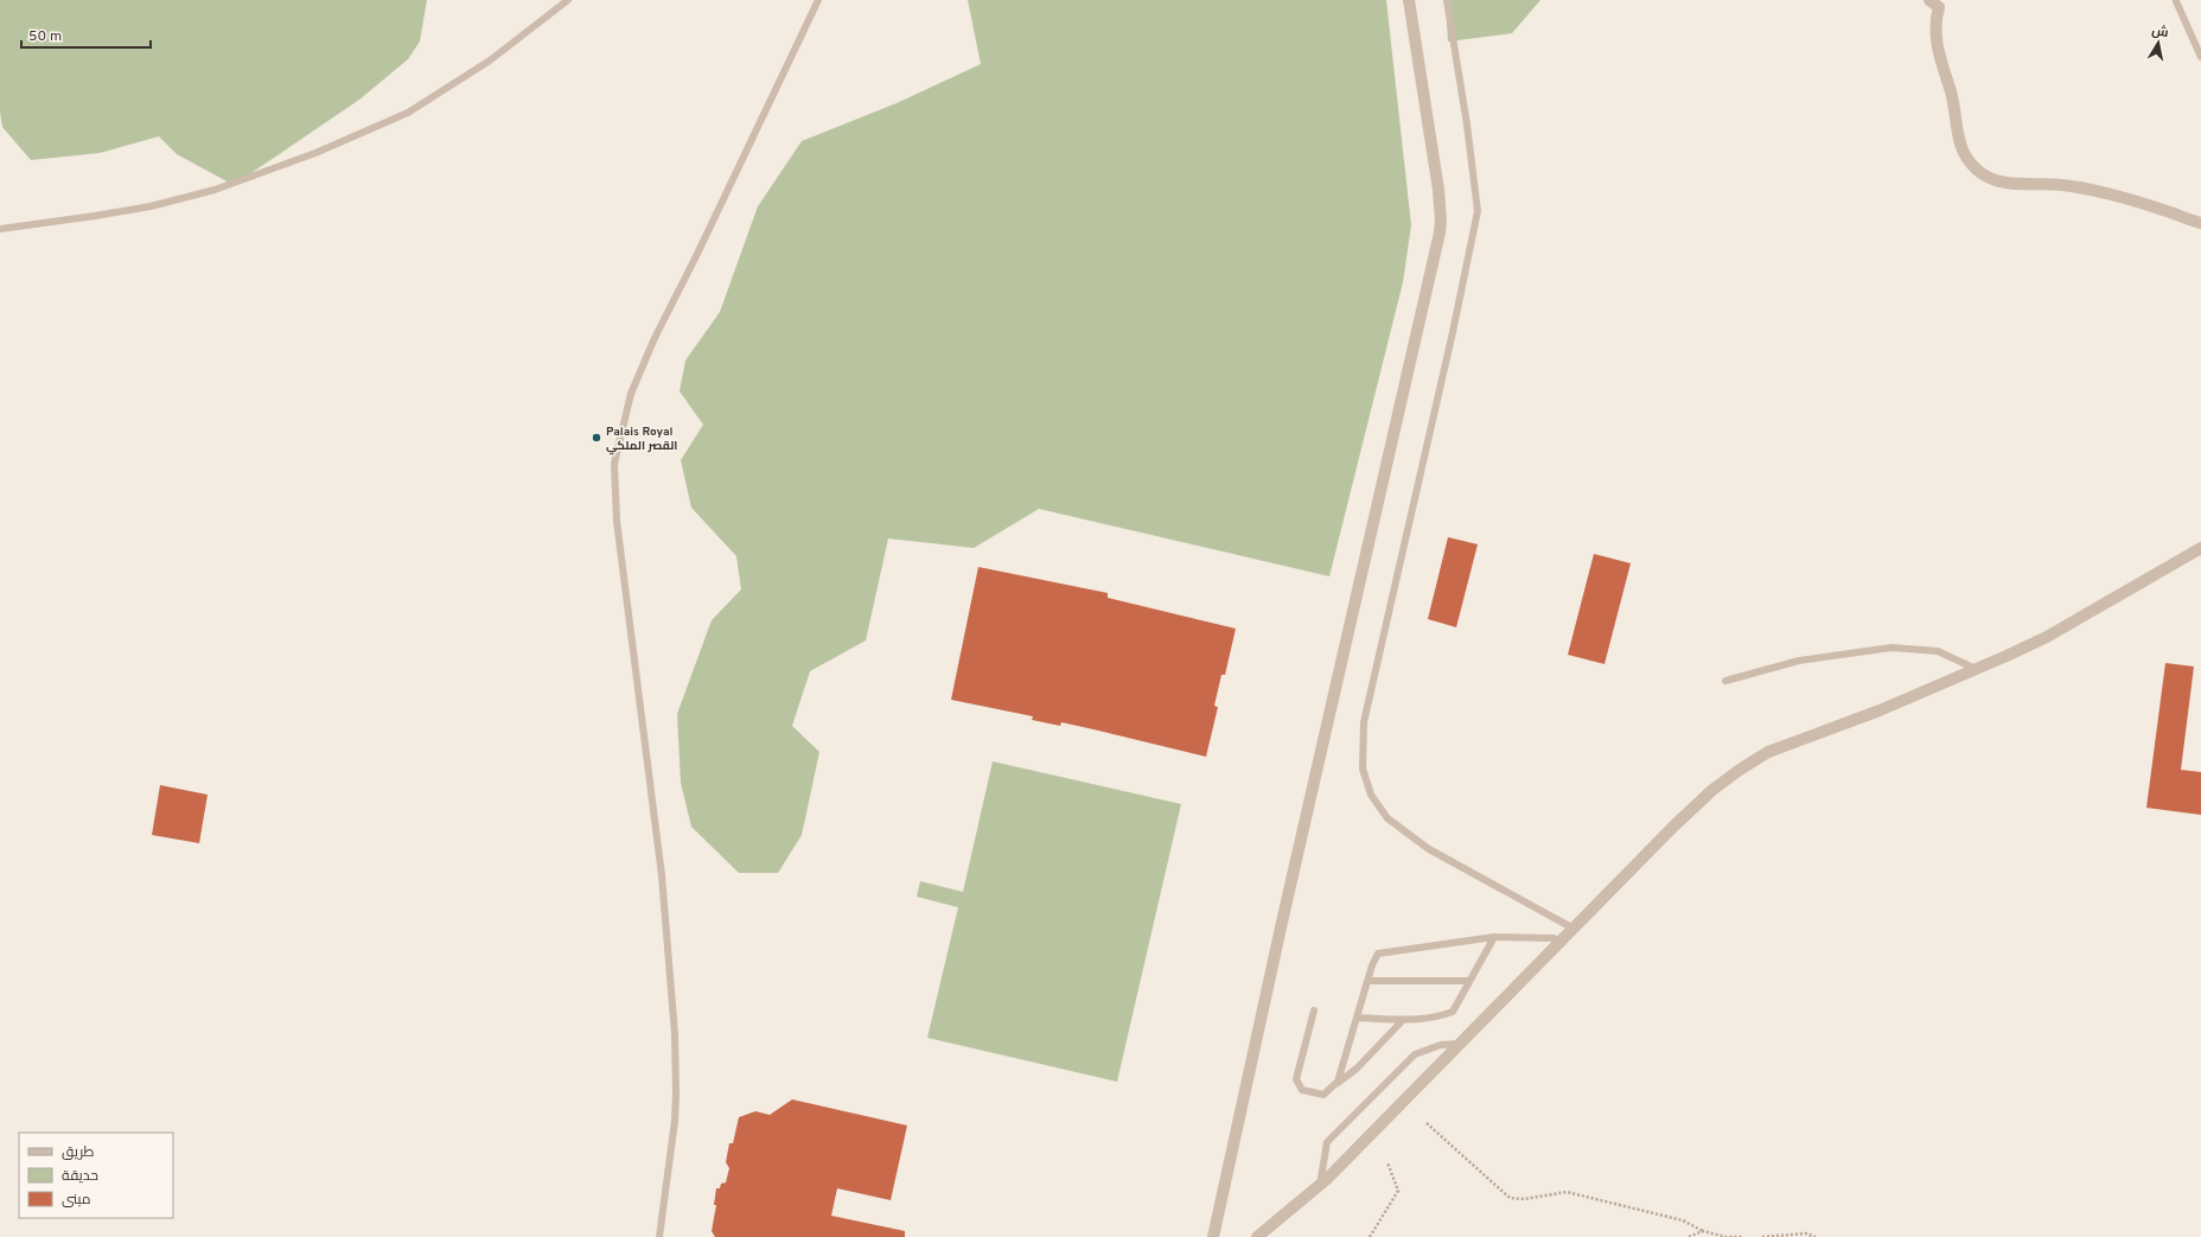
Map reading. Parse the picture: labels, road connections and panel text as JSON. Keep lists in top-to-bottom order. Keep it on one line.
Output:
{"places":["Palais Royal القصر الملكي"],"legend":["طريق","حديقة","مبنى"],"scale_bar":"50 m","north":"top"}
